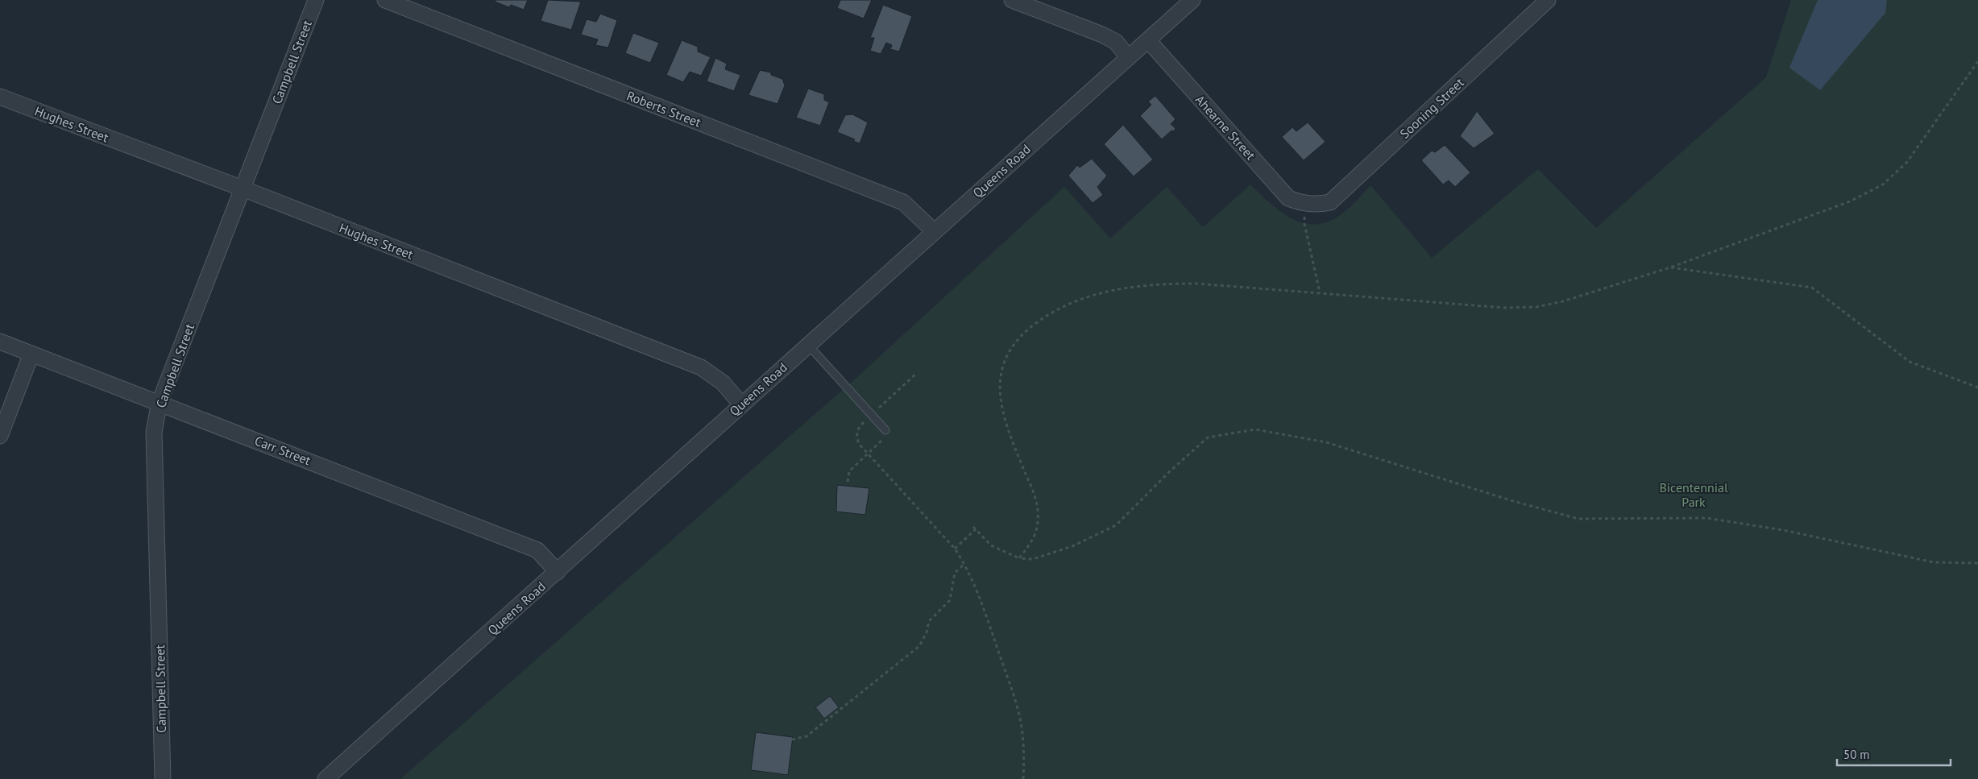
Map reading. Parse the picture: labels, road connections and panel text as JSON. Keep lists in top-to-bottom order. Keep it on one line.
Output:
{"streets":{"street":["Campbell Street","Sooning Street","Roberts Street","Hughes Street","Ahearne Street","Queens Road","Carr Street"]},"crossings":[["Campbell Street","Hughes Street"],["Campbell Street","Carr Street"],["Sooning Street","Ahearne Street"],["Roberts Street","Queens Road"],["Hughes Street","Queens Road"],["Ahearne Street","Queens Road"],["Queens Road","Carr Street"]],"parks":["Bicentennial Park"],"scale_bar":"50 m"}
